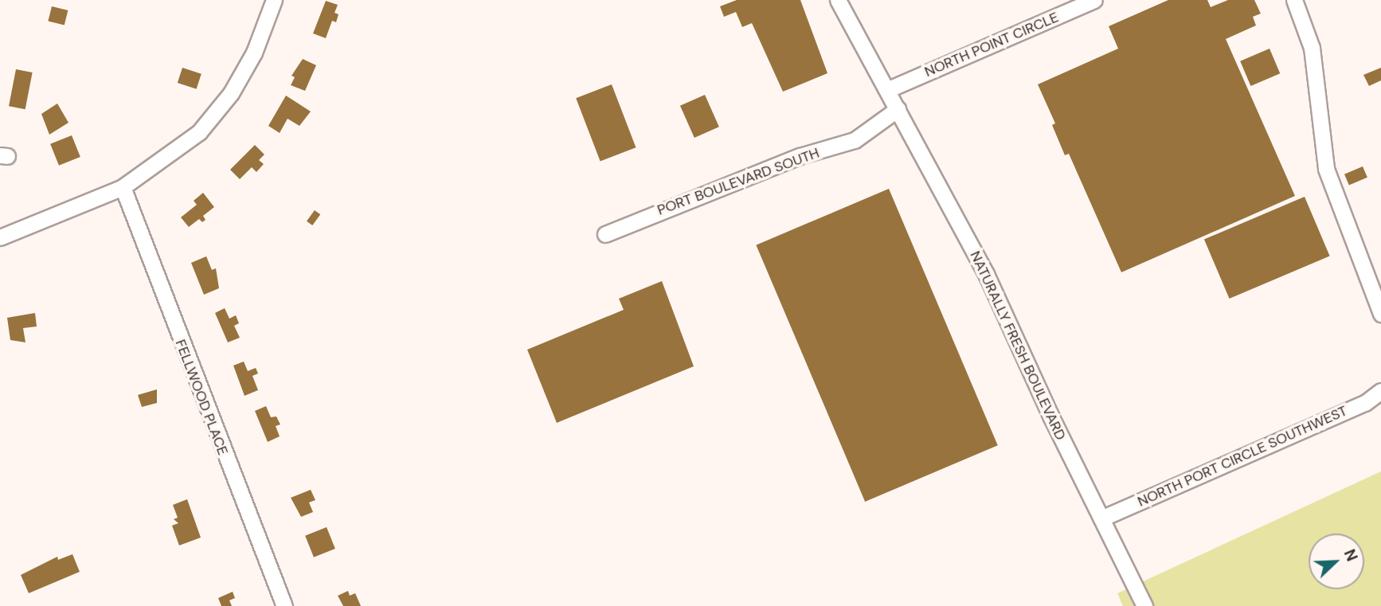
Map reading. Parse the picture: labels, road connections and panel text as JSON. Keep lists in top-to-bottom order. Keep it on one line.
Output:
{"streets":{"street":["NORTH POINT CIRCLE","PORT BOULEVARD SOUTH","NATURALLY FRESH BOULEVARD","FELLWOOD PLACE","NORTH PORT CIRCLE SOUTHWEST"]},"crossings":[["NORTH POINT CIRCLE","NATURALLY FRESH BOULEVARD"],["PORT BOULEVARD SOUTH","NATURALLY FRESH BOULEVARD"],["NATURALLY FRESH BOULEVARD","NORTH PORT CIRCLE SOUTHWEST"]],"north":"top right"}
